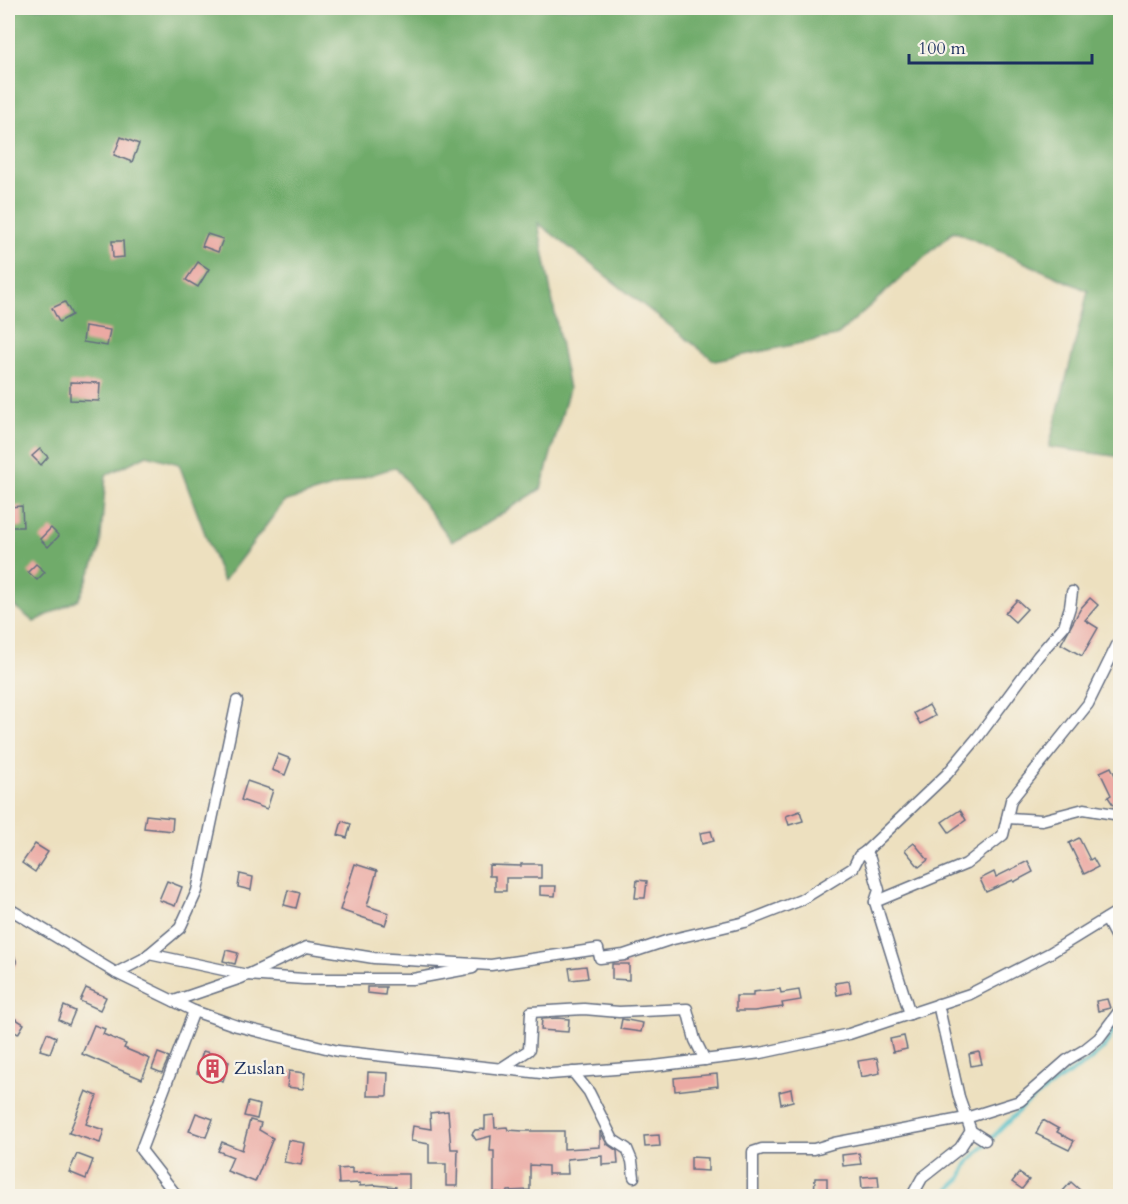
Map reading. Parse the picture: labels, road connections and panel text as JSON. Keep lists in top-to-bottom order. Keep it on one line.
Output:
{"places":{"building":["Zuslan"]},"scale_bar":"100 m"}
